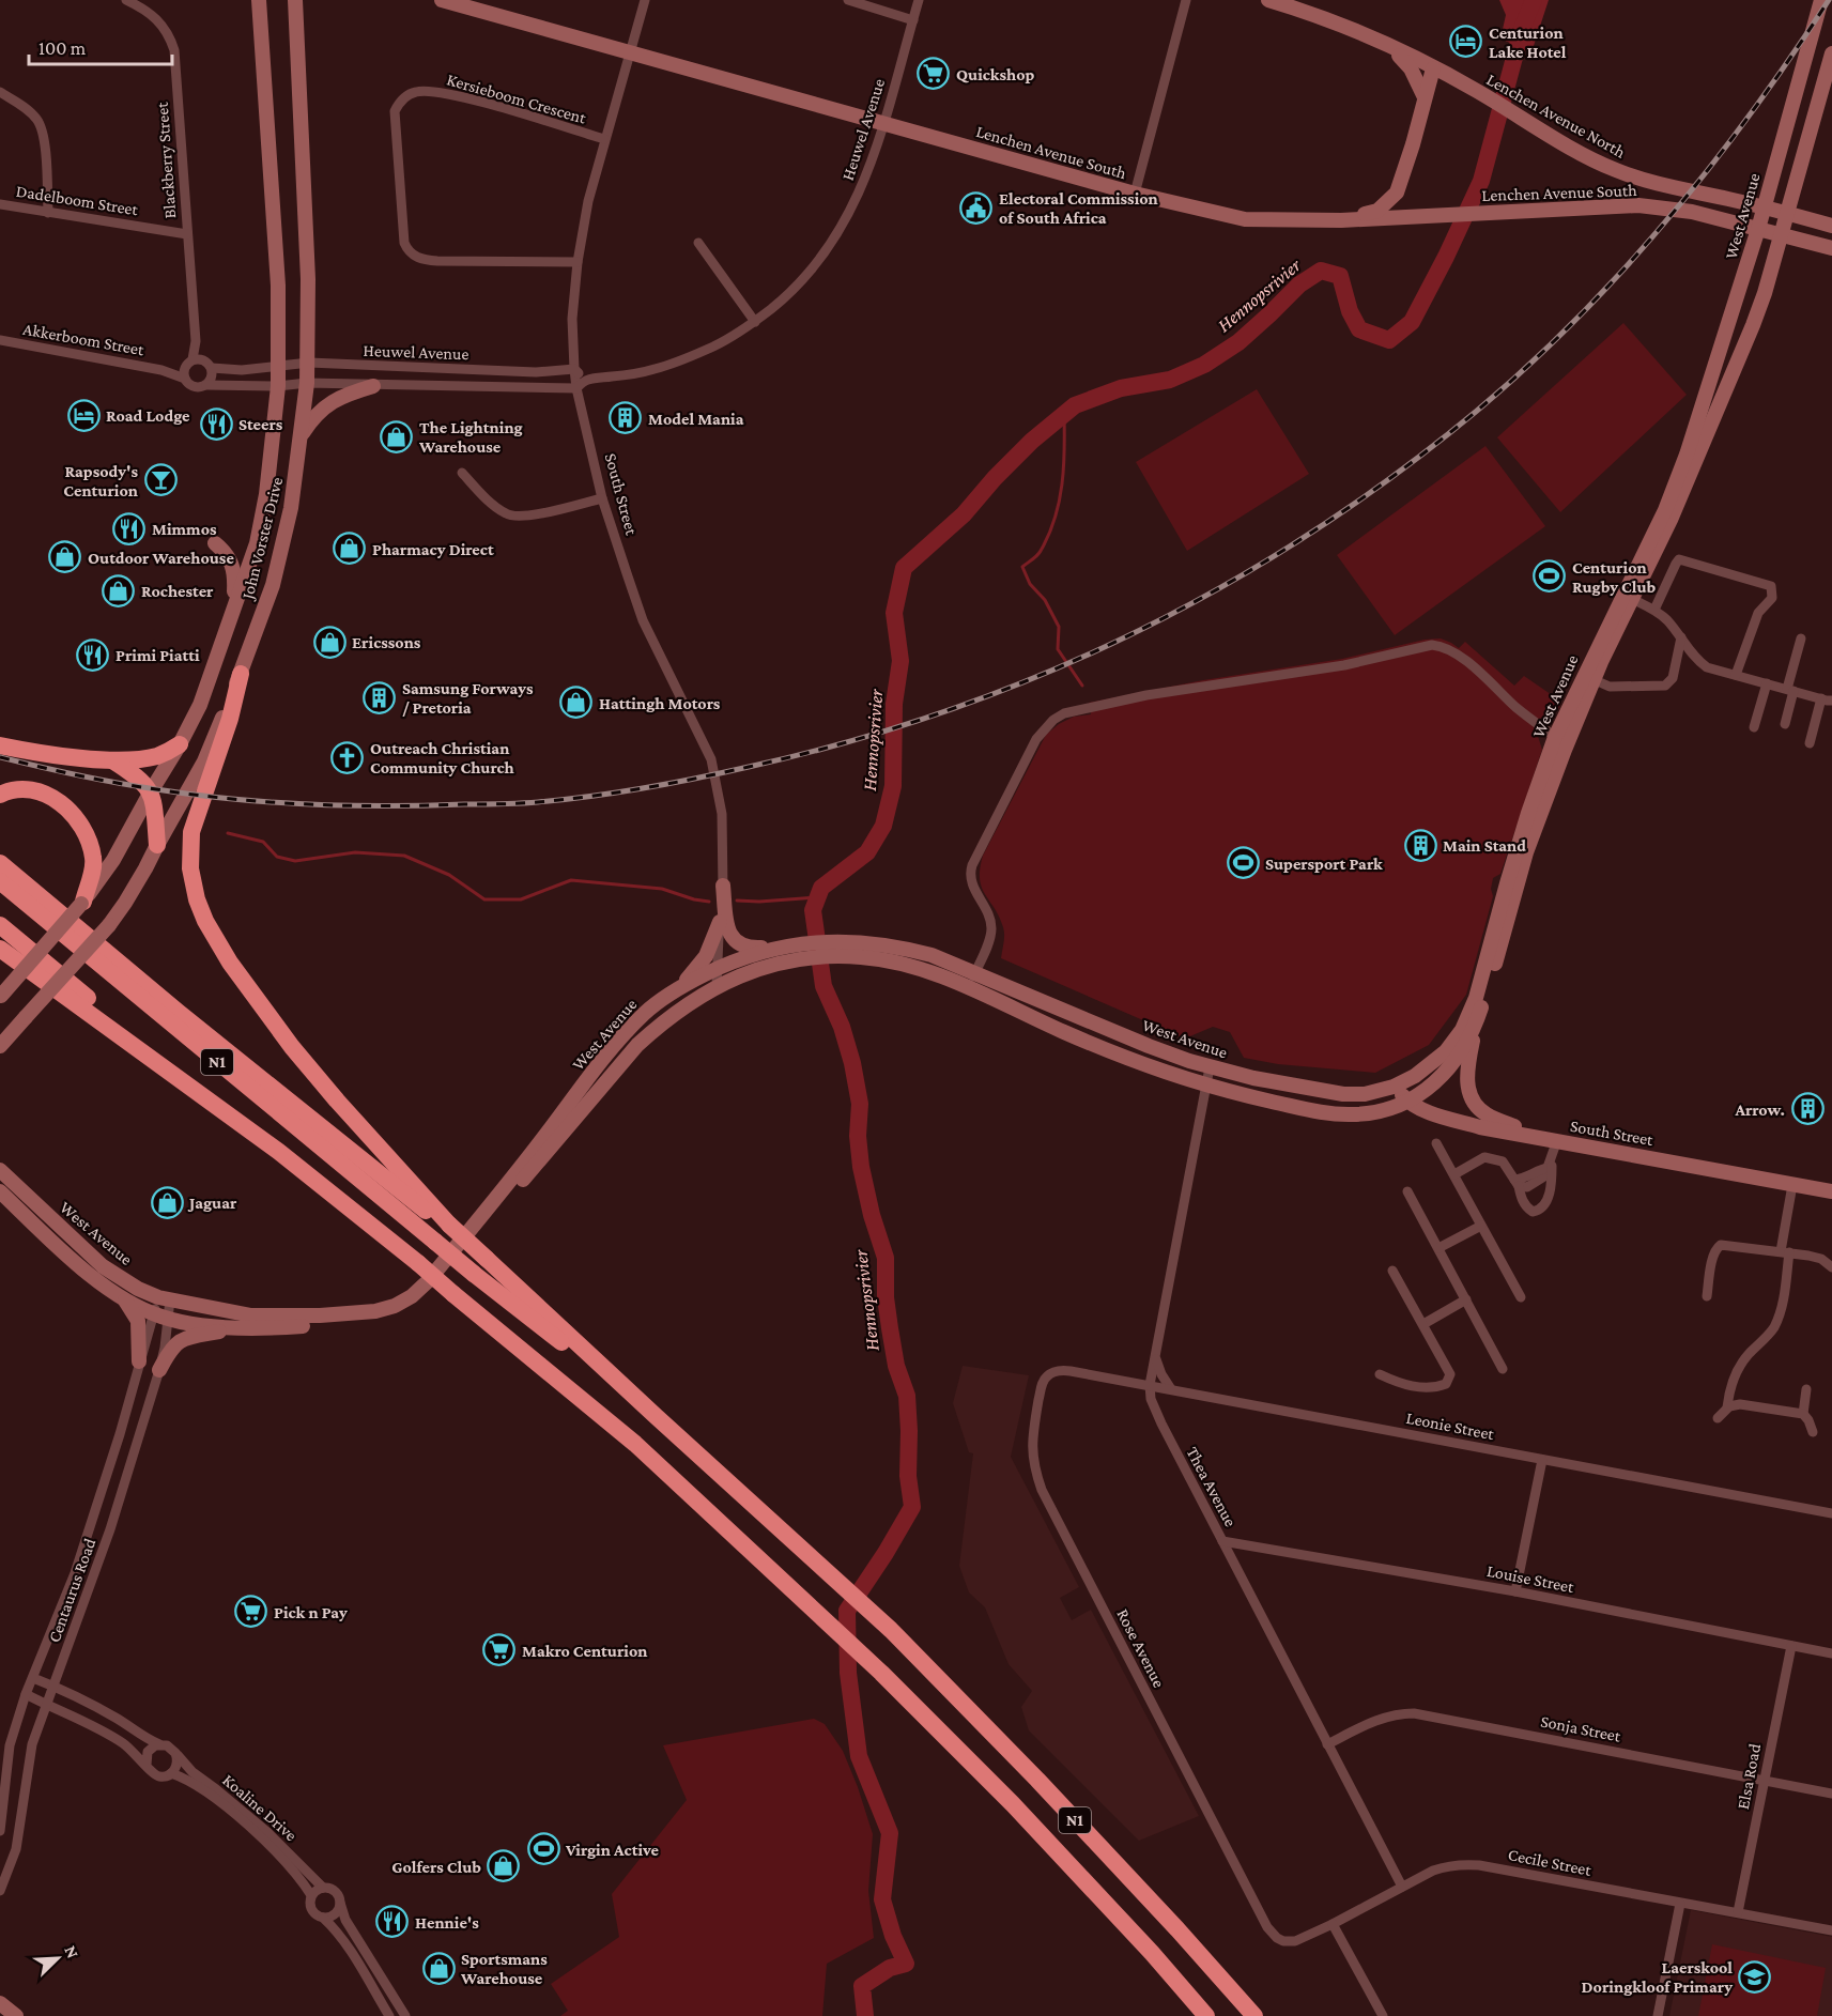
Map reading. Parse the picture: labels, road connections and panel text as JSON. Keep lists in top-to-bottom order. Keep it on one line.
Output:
{"streets":{"highway":["N1"],"street":["Kersieboom Crescent","Lenchen Avenue North","Heuwel Avenue","Lenchen Avenue South","Blackberry Street","Dadelboom Street","West Avenue","Akkerboom Street","South Street","John Vorster Drive","Leonie Street","Thea Avenue","Louise Street","Centaurus Road","Rose Avenue","Sonja Street","Elsa Road","Koaline Drive","Cecile Street"]},"crossings":[["Kersieboom Crescent","South Street"],["Lenchen Avenue North","West Avenue"],["Heuwel Avenue","Lenchen Avenue South"],["Heuwel Avenue","South Street"],["Heuwel Avenue","John Vorster Drive"],["Lenchen Avenue South","West Avenue"],["Lenchen Avenue South","South Street"],["Blackberry Street","Dadelboom Street"],["Blackberry Street","Akkerboom Street"],["West Avenue","South Street"],["West Avenue","Thea Avenue"],["West Avenue","Centaurus Road"],["Leonie Street","Thea Avenue"],["Leonie Street","Rose Avenue"],["Thea Avenue","Louise Street"],["Thea Avenue","Sonja Street"],["Thea Avenue","Cecile Street"],["Louise Street","Elsa Road"],["Rose Avenue","Cecile Street"],["Sonja Street","Elsa Road"],["Elsa Road","Cecile Street"]],"water":["Hennopsrivier"],"places":{"hotel":["Centurion Lake Hotel","Road Lodge"],"supermarket":["Quickshop","Pick n Pay","Makro Centurion"],"public building":["Electoral Commission of South Africa"],"building":["Model Mania","Samsung Forways / Pretoria","Main Stand","Arrow."],"restaurant":["Steers","Mimmos","Primi Piatti","Hennie's"],"shop":["The Lightning Warehouse","Pharmacy Direct","Outdoor Warehouse","Rochester","Ericssons","Hattingh Motors","Jaguar","Golfers Club","Sportsmans Warehouse"],"bar":["Rapsody's Centurion"],"sports":["Centurion Rugby Club","Supersport Park","Virgin Active"],"church":["Outreach Christian Community Church"],"school or university":["Laerskool Doringkloof Primary"]},"scale_bar":"100 m","north":"top right"}
